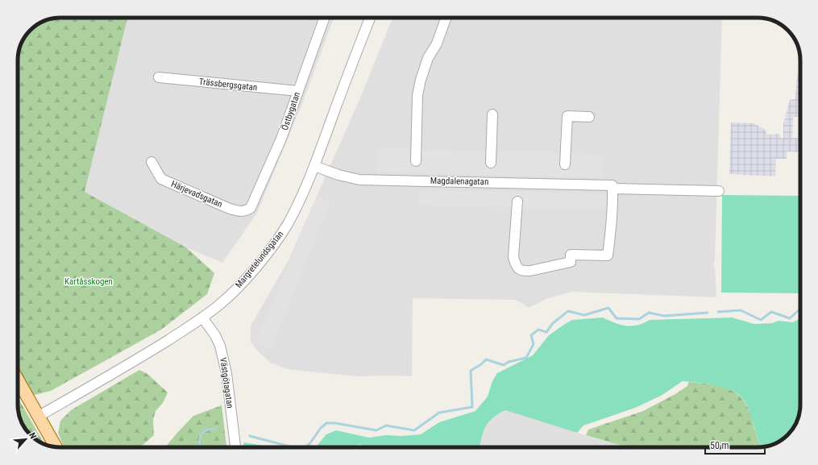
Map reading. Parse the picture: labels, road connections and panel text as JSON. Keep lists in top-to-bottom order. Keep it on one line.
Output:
{"streets":{"street":["Trässbergsgatan","Östbygatan","Magdalenagatan","Härjevadsgatan","Margretelundsgatan","Västgötagatan"]},"crossings":[["Trässbergsgatan","Östbygatan"],["Östbygatan","Härjevadsgatan"],["Magdalenagatan","Margretelundsgatan"],["Margretelundsgatan","Västgötagatan"]],"parks":["Kartåsskogen"],"scale_bar":"50 m","north":"top right"}
